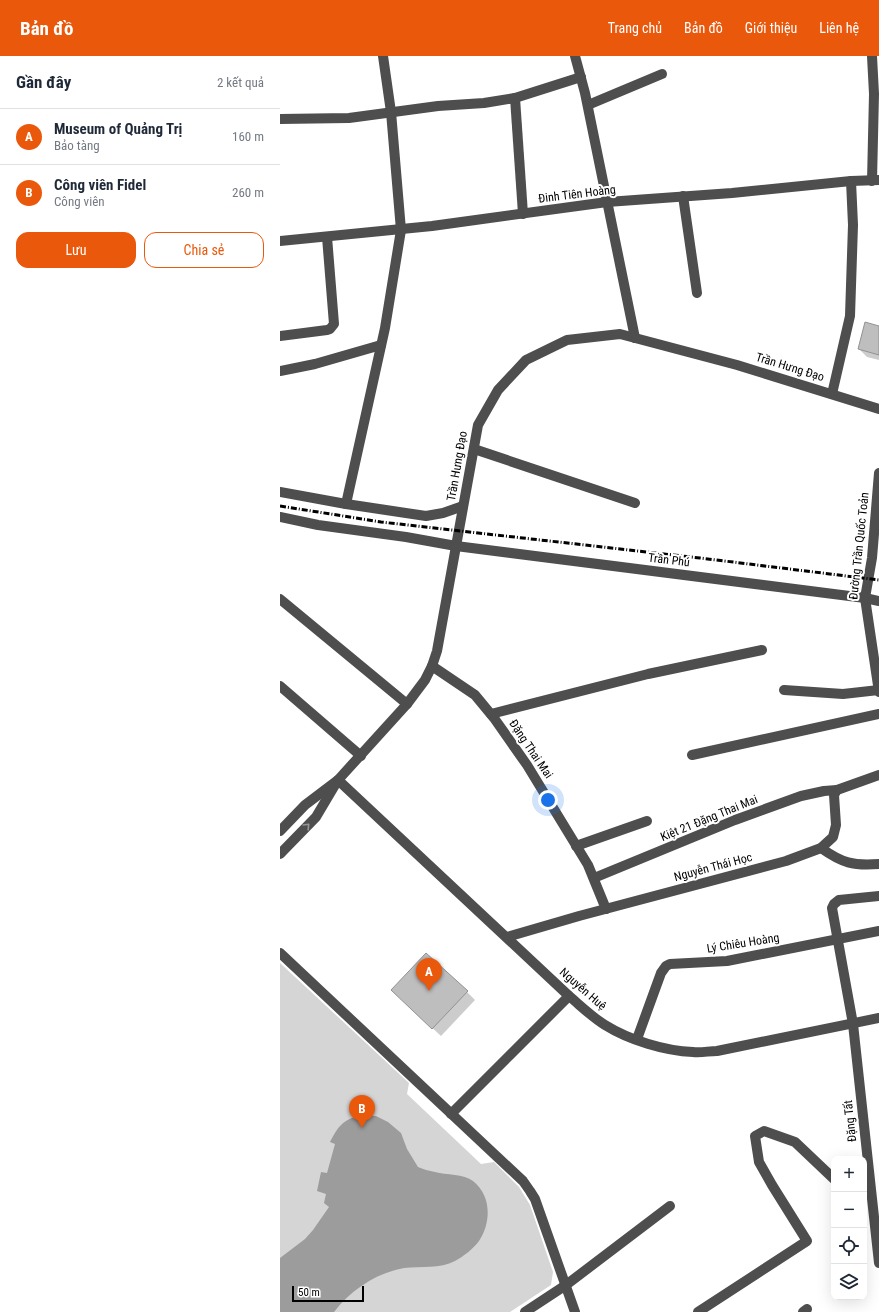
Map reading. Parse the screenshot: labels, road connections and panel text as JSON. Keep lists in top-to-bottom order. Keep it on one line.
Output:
{"streets":{"street":["Đinh Tiên Hoàng","Trần Hưng Đạo","Đường Trần Quốc Toản","Trần Phú","Đặng Thai Mai","Kiệt 21 Đặng Thai Mai","Nguyễn Thái Học","Lý Chiêu Hoàng","Nguyễn Huệ","Đặng Tất"]},"crossings":[["Trần Hưng Đạo","Trần Phú"],["Trần Hưng Đạo","Đặng Thai Mai"],["Trần Hưng Đạo","Nguyễn Huệ"],["Đường Trần Quốc Toản","Trần Phú"],["Đặng Thai Mai","Kiệt 21 Đặng Thai Mai"],["Đặng Thai Mai","Nguyễn Thái Học"],["Kiệt 21 Đặng Thai Mai","Nguyễn Thái Học"],["Nguyễn Thái Học","Nguyễn Huệ"],["Lý Chiêu Hoàng","Nguyễn Huệ"],["Lý Chiêu Hoàng","Đặng Tất"],["Nguyễn Huệ","Đặng Tất"]],"scale_bar":"50 m","page":{"header":"Bản đồ","nav":["Trang chủ","Bản đồ","Giới thiệu","Liên hệ"],"heading":["Gần đây","2 kết quả"],"list":[{"mark":"A","name":"Museum of Quảng Trị","note":"Bảo tàng","value":"160 m"},{"mark":"B","name":"Công viên Fidel","note":"Công viên","value":"260 m"}],"buttons":["Lưu","Chia sẻ"],"pins":["A","B"],"map_buttons":["+","−"],"scale":"50 m"}}
